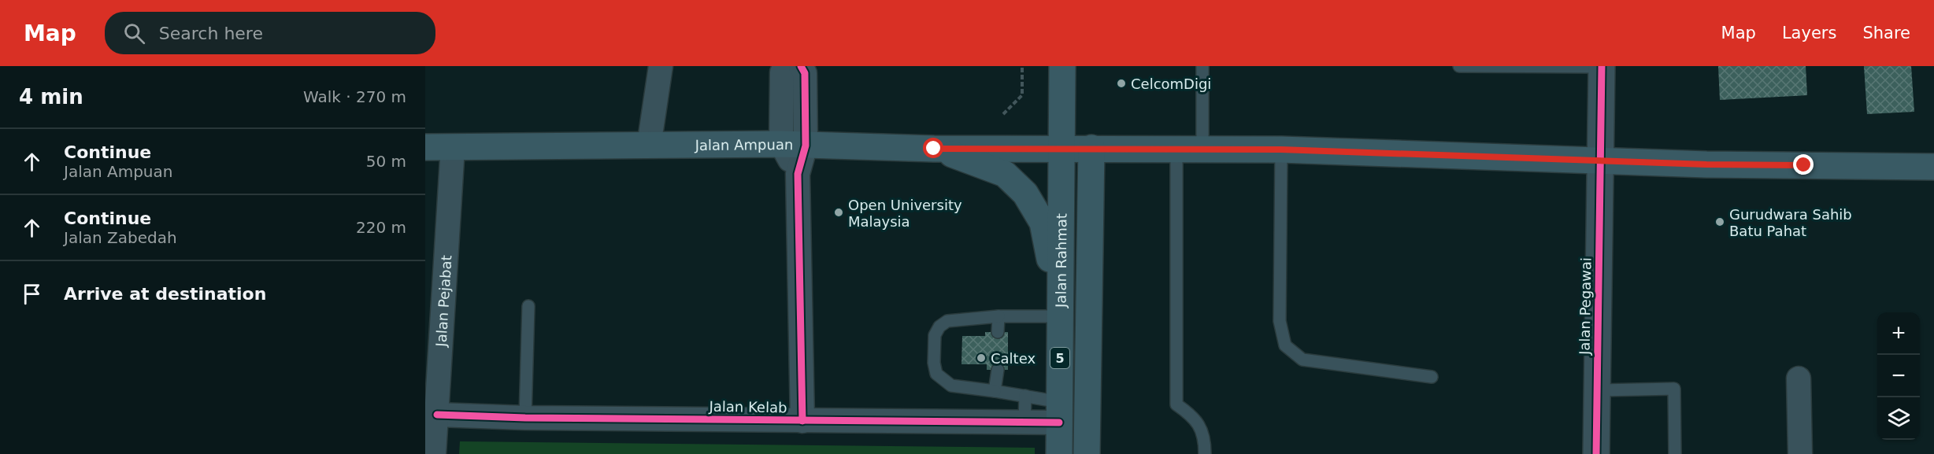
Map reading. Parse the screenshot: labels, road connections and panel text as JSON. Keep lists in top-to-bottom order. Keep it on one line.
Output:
{"streets":{"main road":["Jalan Ampuan","Jalan Rahmat","5"],"street":["Jalan Pejabat","Jalan Pegawai","Jalan Kelab"]},"crossings":[["Jalan Ampuan","Jalan Rahmat"],["Jalan Ampuan","Jalan Pejabat"],["Jalan Ampuan","Jalan Pegawai"],["Jalan Rahmat","Jalan Kelab"],["Jalan Pejabat","Jalan Kelab"]],"places":["CelcomDigi","Open University Malaysia","Gurudwara Sahib Batu Pahat","Caltex"],"page":{"header":"Map","search":"Search here","nav":["Map","Layers","Share"],"heading":["4 min","Walk · 270 m"],"list":[["Continue","Jalan Ampuan","50 m"],["Continue","Jalan Zabedah","220 m"],"Arrive at destination"],"map_buttons":["+","−"]}}
